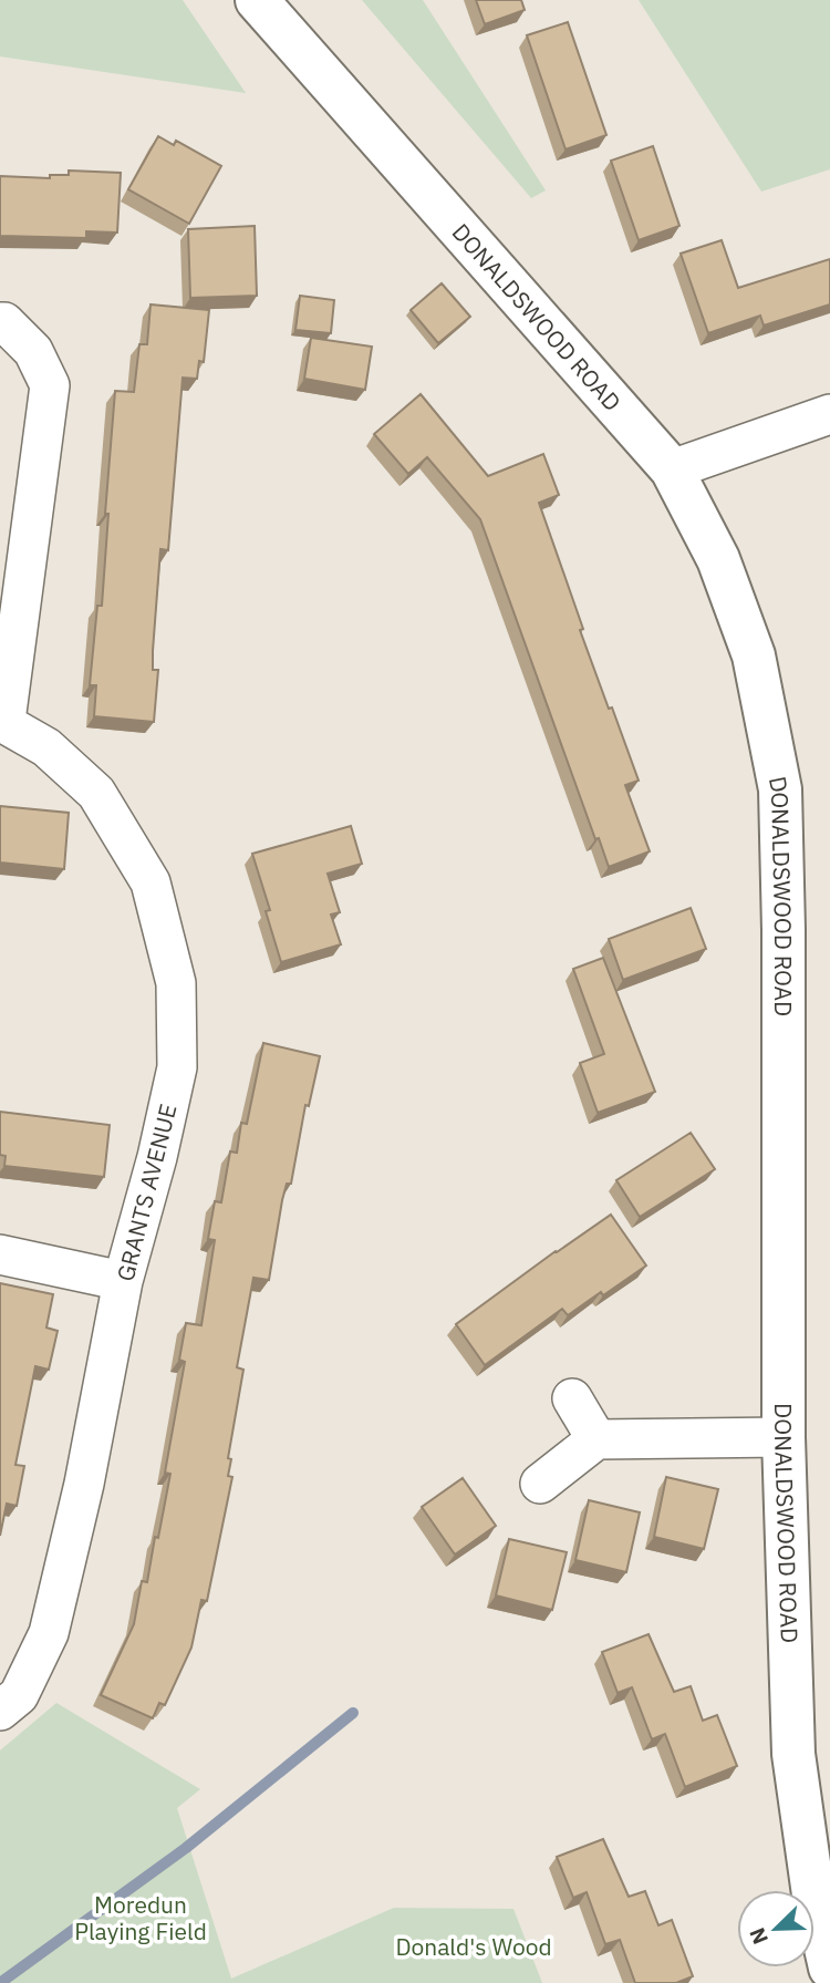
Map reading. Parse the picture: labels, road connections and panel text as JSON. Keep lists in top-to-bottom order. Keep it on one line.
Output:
{"streets":{"street":["DONALDSWOOD ROAD","GRANTS AVENUE"]},"parks":["Moredun Playing Field","Donald's Wood"],"north":"bottom left"}
